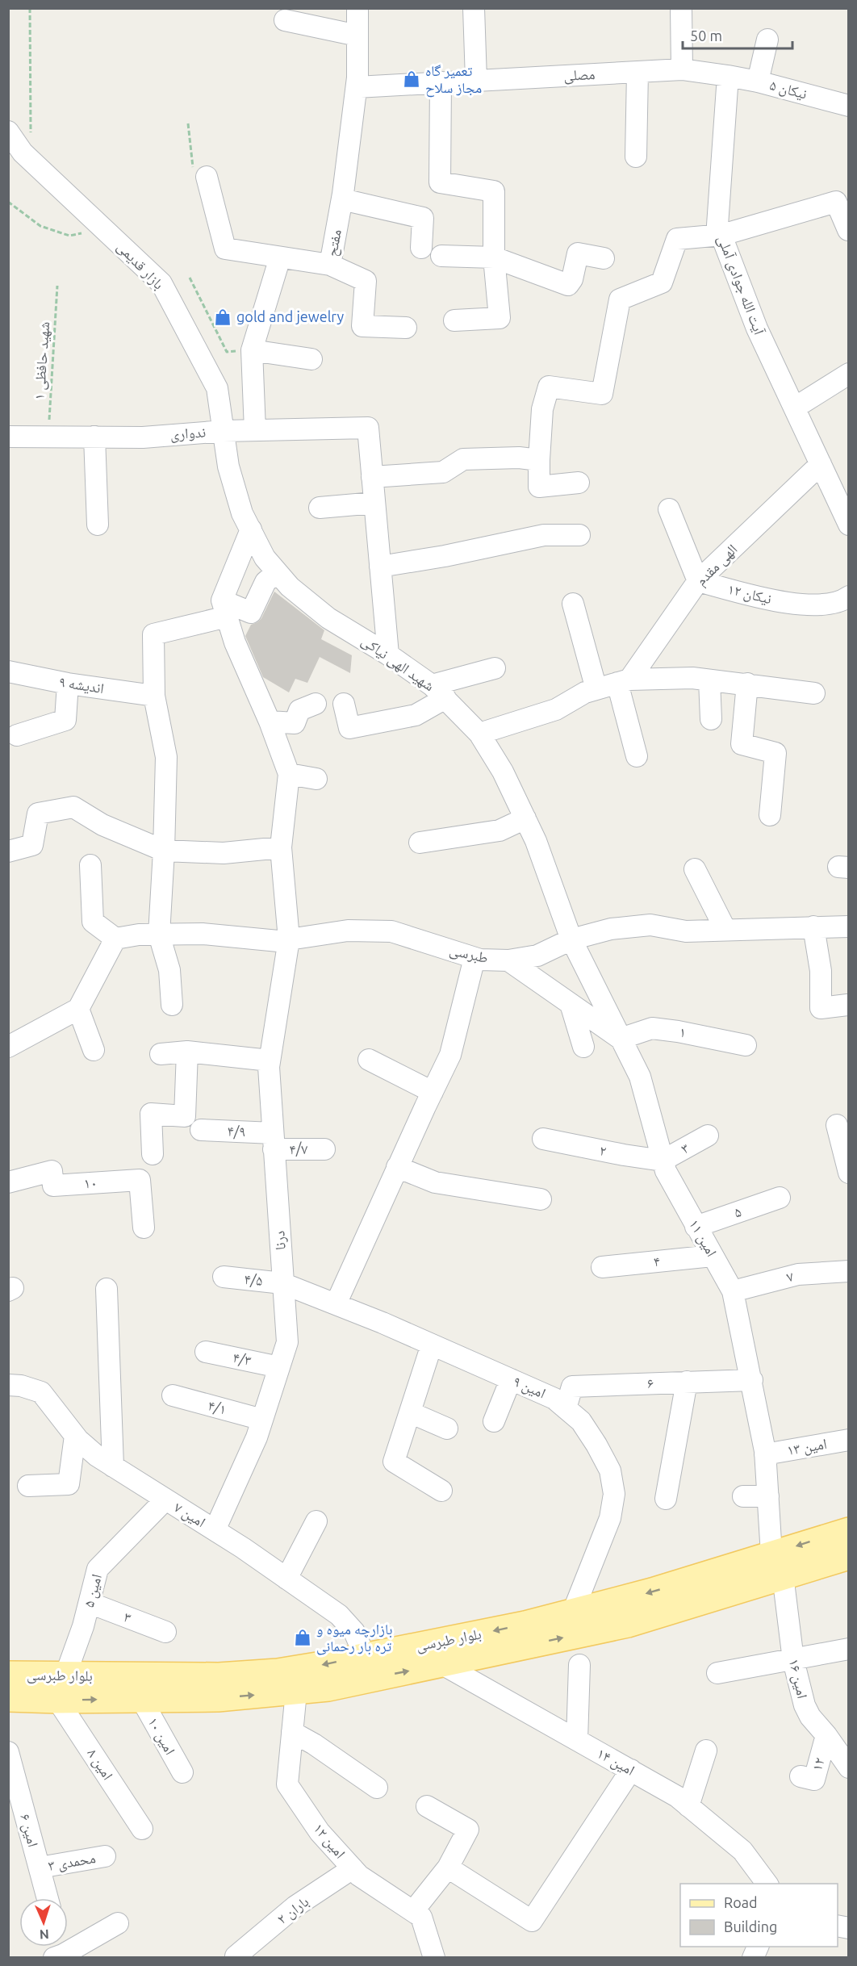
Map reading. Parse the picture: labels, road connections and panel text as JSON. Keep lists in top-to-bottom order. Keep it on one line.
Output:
{"streets":{"main road":["بلوار طبرسی"],"street":["مصلی","نیکان ۵","مفتح","بازار قدیمی","آیت الله جوادی آملی","ندواری","الهی مقدم","نیکان ۱۲","شهید الهی نیاکی","اندیشه ۹","طبرسی","۱","۴/۹","۳","۴/۷","۲","۱۰","۵","امین ۱۱","درنا","۴","۷","۴/۵","۴/۳","۶","امین ۹","۴/۱","امین ۱۳","امین ۷","امین ۵","امین ۱۶","امین ۱۰","امین ۱۴","امین ۸","۱۲","امین ۶","امین ۱۲","محمدی ۳","باران ۲"],"path":["شهید حافظی ۱"]},"crossings":[["مصلی","مفتح"],["نیکان ۵","آیت الله جوادی آملی"],["بازار قدیمی","ندواری"],["بازار قدیمی","شهید الهی نیاکی"],["آیت الله جوادی آملی","الهی مقدم"],["شهید حافظی ۱","ندواری"],["ندواری","شهید الهی نیاکی"],["الهی مقدم","نیکان ۱۲"],["شهید الهی نیاکی","طبرسی"],["شهید الهی نیاکی","امین ۱۱"],["طبرسی","امین ۱۱"],["طبرسی","درنا"],["۱","امین ۱۱"],["۴/۹","۴/۷"],["۴/۹","درنا"],["۳","۲"],["۳","امین ۱۱"],["۳","امین ۵"],["۴/۷","درنا"],["۲","امین ۱۱"],["۵","امین ۱۱"],["امین ۱۱","۴"],["امین ۱۱","۷"],["امین ۱۱","۶"],["امین ۱۱","امین ۱۳"],["امین ۱۱","بلوار طبرسی"],["امین ۱۱","امین ۱۶"],["درنا","۴/۵"],["درنا","۴/۳"],["درنا","امین ۹"],["درنا","۴/۱"],["درنا","امین ۷"],["۴/۵","امین ۹"],["۶","امین ۹"],["امین ۹","بلوار طبرسی"],["امین ۷","امین ۵"],["امین ۷","بلوار طبرسی"],["امین ۵","بلوار طبرسی"],["امین ۵","امین ۸"],["بلوار طبرسی","امین ۱۶"],["بلوار طبرسی","امین ۱۰"],["بلوار طبرسی","امین ۱۴"],["بلوار طبرسی","امین ۸"],["بلوار طبرسی","امین ۱۲"],["امین ۱۶","۱۲"],["امین ۶","محمدی ۳"],["امین ۱۲","باران ۲"]],"places":{"shop":["تعمیر گاه مجاز سلاح","gold and jewelry","بازارچه میوه و تره بار رحمانی"]},"legend":["Road","Building"],"scale_bar":"50 m","north":"bottom"}
